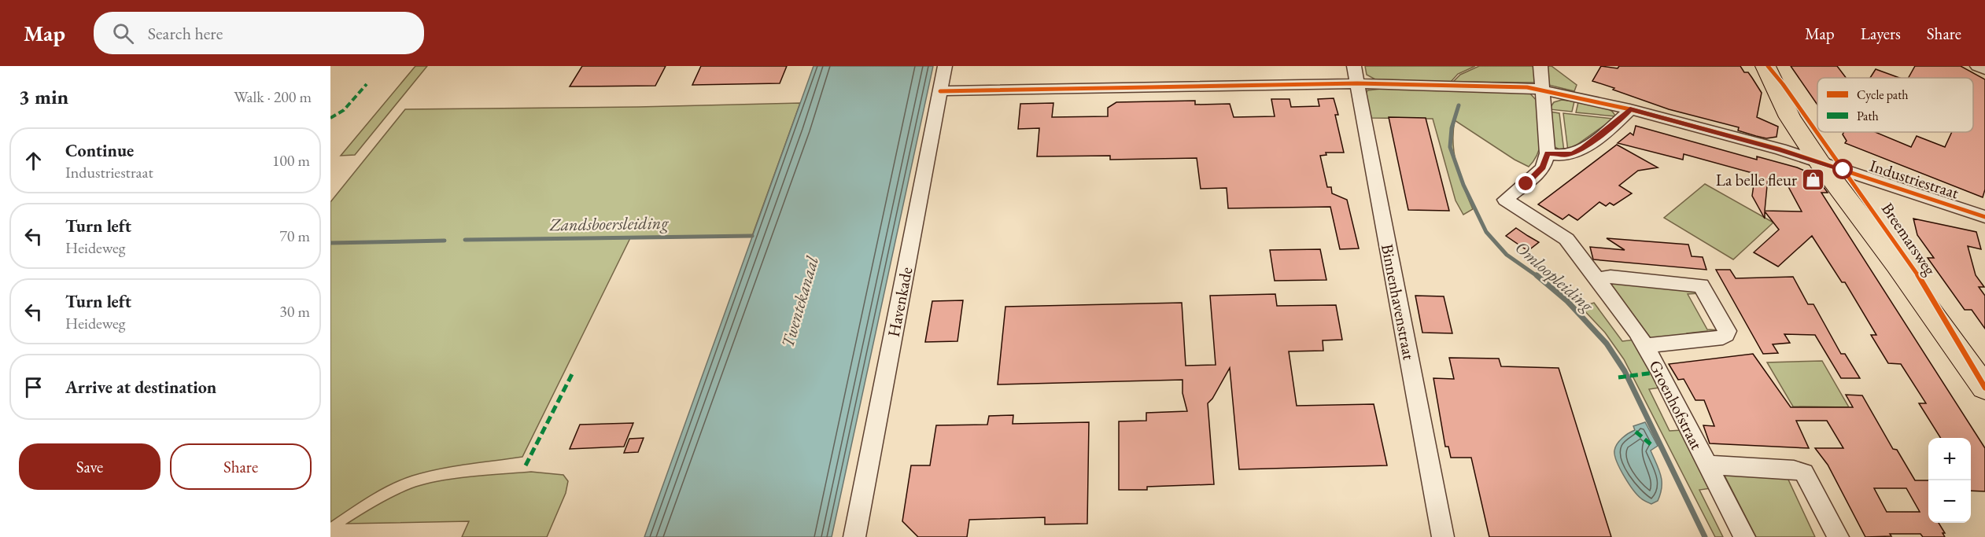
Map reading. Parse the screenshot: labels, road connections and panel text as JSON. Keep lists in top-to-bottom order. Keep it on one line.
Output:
{"streets":{"main road":["Breemarsweg"],"street":["Industriestraat","Havenkade","Binnenhavenstraat","Groenhofstraat"]},"crossings":[["Industriestraat","Breemarsweg"],["Industriestraat","Havenkade"],["Industriestraat","Binnenhavenstraat"]],"water":["Zandsboersleiding","Omloopleiding","Twentekanaal"],"places":{"shop":["La belle fleur"]},"legend":["Cycle path","Path"],"page":{"header":"Map","search":"Search here","nav":["Map","Layers","Share"],"heading":["3 min","Walk · 200 m"],"list":[["Continue","Industriestraat","100 m"],["Turn left","Heideweg","70 m"],["Turn left","Heideweg","30 m"],"Arrive at destination"],"buttons":["Save","Share"],"map_buttons":["+","−"]}}
